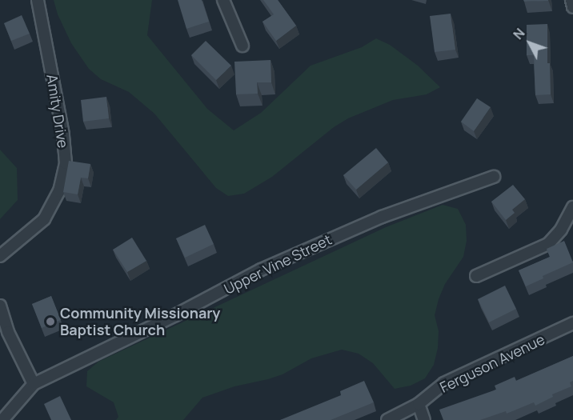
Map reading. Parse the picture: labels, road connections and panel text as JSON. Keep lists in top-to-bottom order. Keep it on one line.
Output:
{"streets":{"street":["Amity Drive","Upper Vine Street","Ferguson Avenue"]},"places":["Community Missionary Baptist Church"],"north":"top left"}
